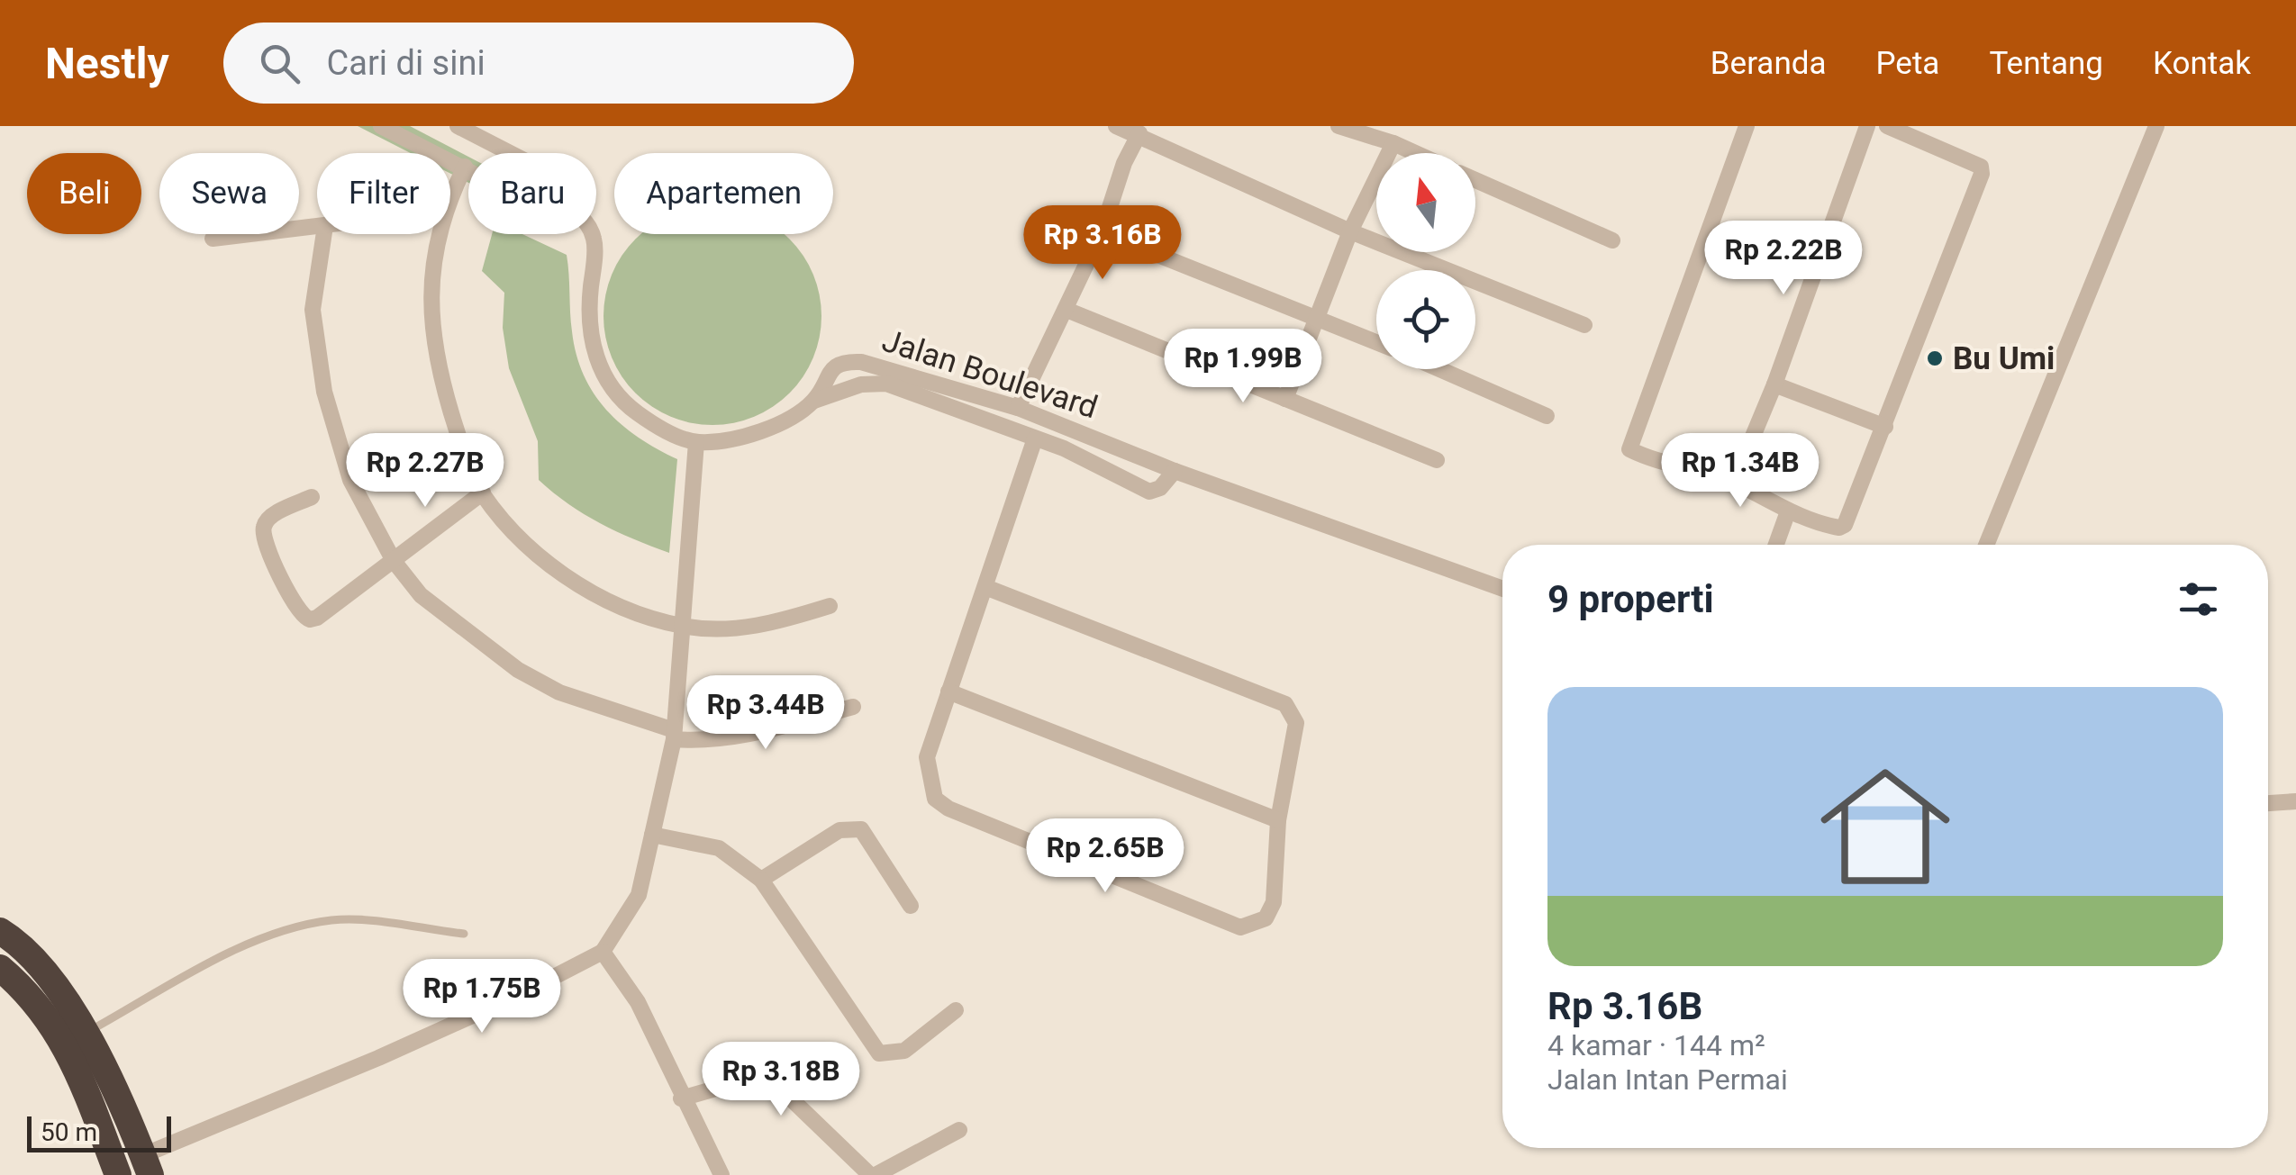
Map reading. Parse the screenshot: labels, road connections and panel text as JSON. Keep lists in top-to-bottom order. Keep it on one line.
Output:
{"streets":{"street":["Jalan Boulevard"]},"places":["Bu Umi"],"scale_bar":"50 m","north":"top","page":{"header":"Nestly","search":"Cari di sini","nav":["Beranda","Peta","Tentang","Kontak"],"chip":["Beli","Sewa","Filter","Baru","Apartemen"],"price":["Rp 3.16B","Rp 2.22B","Rp 1.99B","Rp 2.27B","Rp 1.34B","Rp 3.44B","Rp 2.65B","Rp 1.75B","Rp 3.18B"],"heading":"9 properti","list":[{"name":"Rp 3.16B","note":"4 kamar · 144 m² · Jalan Intan Permai"}],"scale":"50 m"}}
